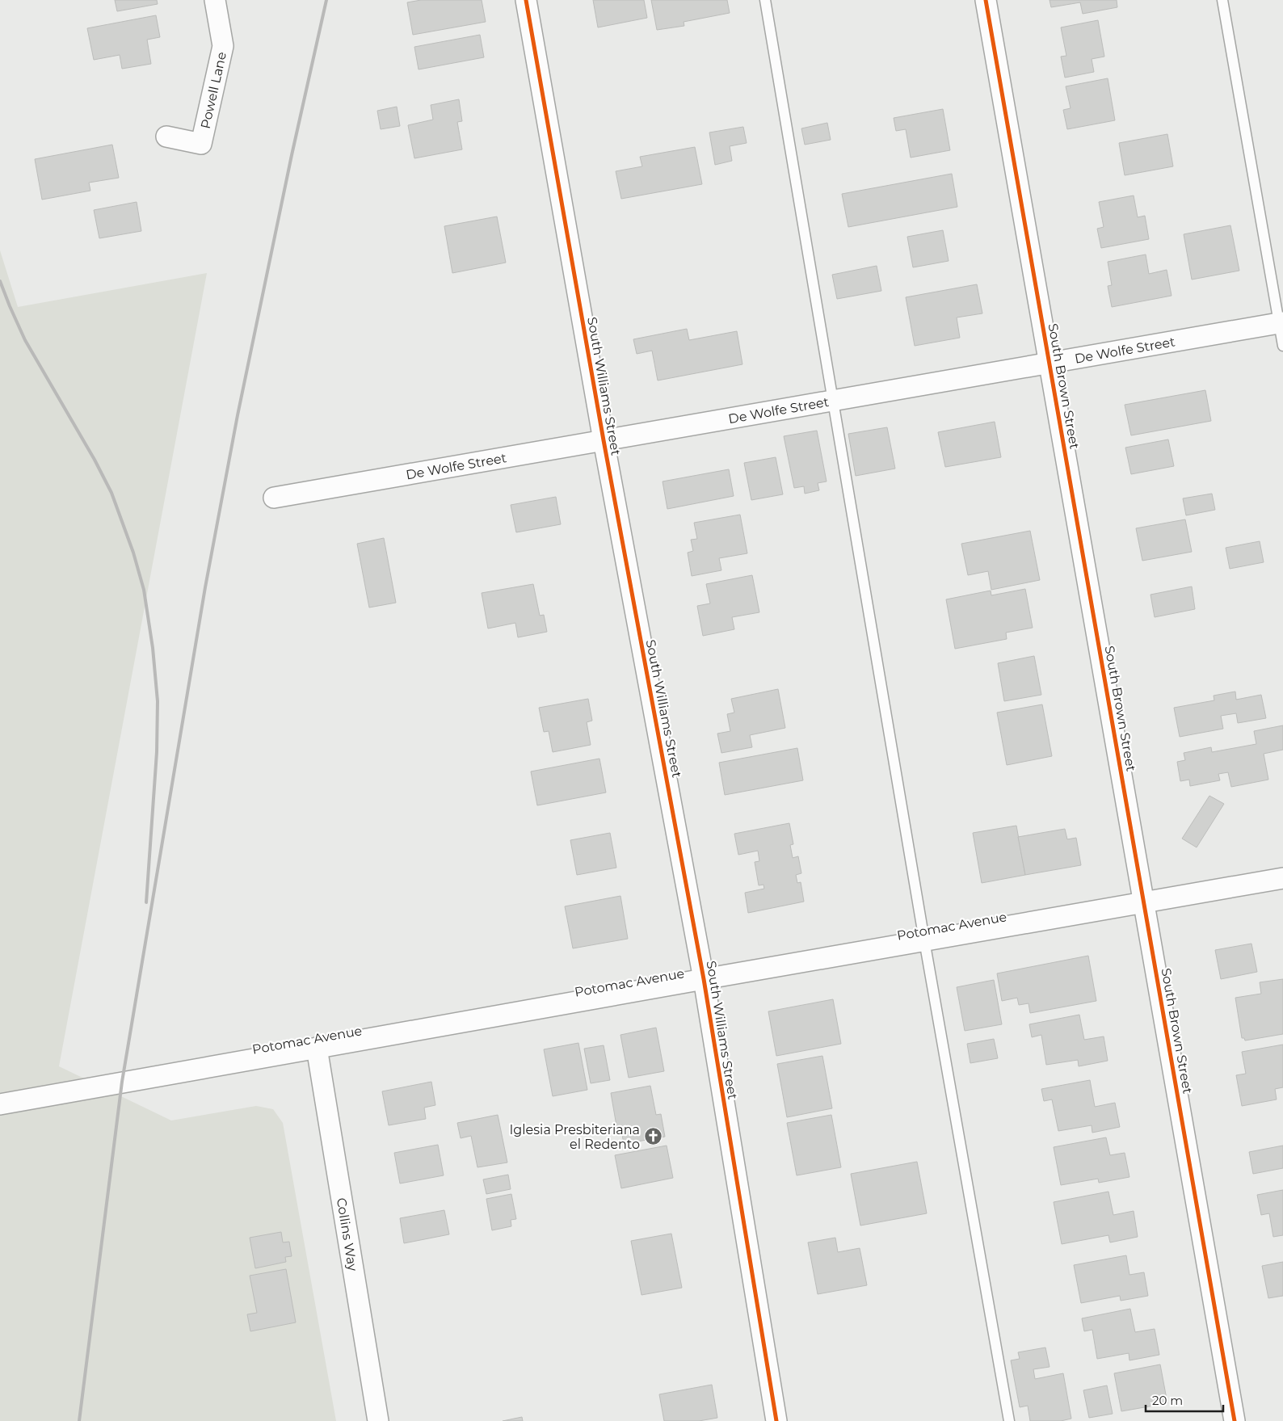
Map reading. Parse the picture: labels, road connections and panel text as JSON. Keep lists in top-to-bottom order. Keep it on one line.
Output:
{"streets":{"street":["Powell Lane","De Wolfe Street","South Williams Street","South Brown Street","Potomac Avenue","Collins Way"]},"crossings":[["De Wolfe Street","South Williams Street"],["De Wolfe Street","South Brown Street"],["South Williams Street","Potomac Avenue"],["South Brown Street","Potomac Avenue"],["Potomac Avenue","Collins Way"]],"places":{"church":["Iglesia Presbiteriana el Redento"]},"scale_bar":"20 m"}
